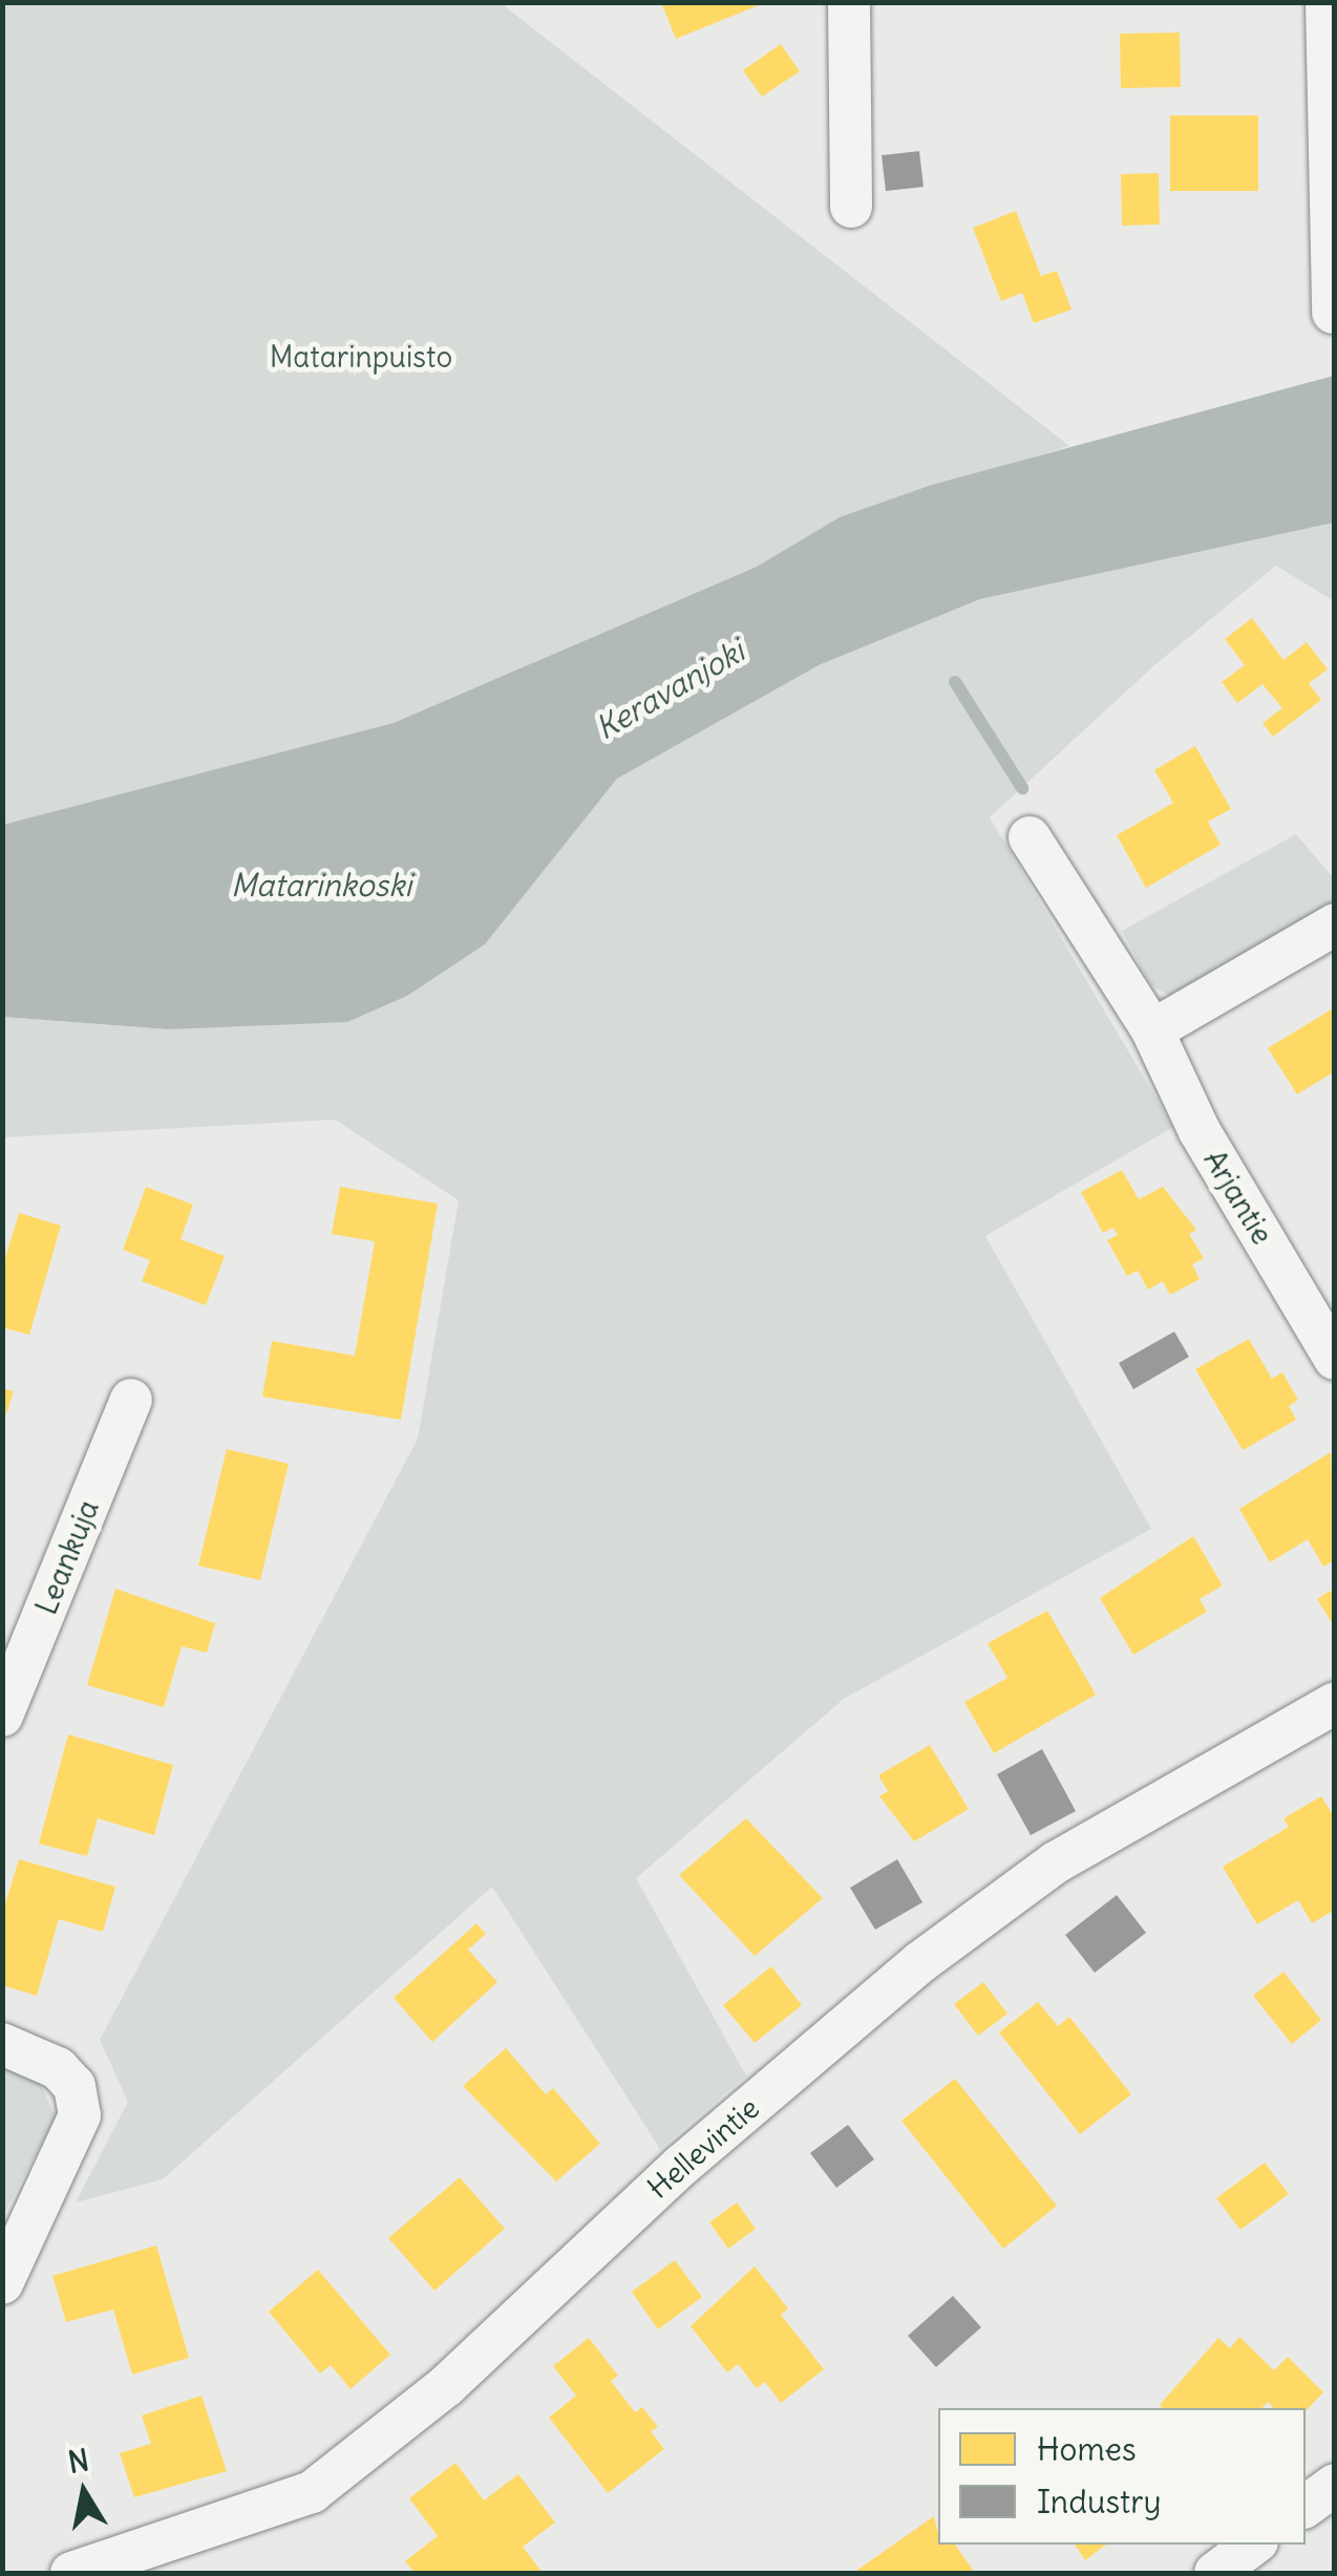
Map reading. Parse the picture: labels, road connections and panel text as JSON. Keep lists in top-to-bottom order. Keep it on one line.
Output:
{"streets":{"street":["Arjantie","Leankuja","Hellevintie"]},"water":["Keravanjoki","Matarinkoski"],"parks":["Matarinpuisto"],"legend":["Homes","Industry"],"north":"top"}
